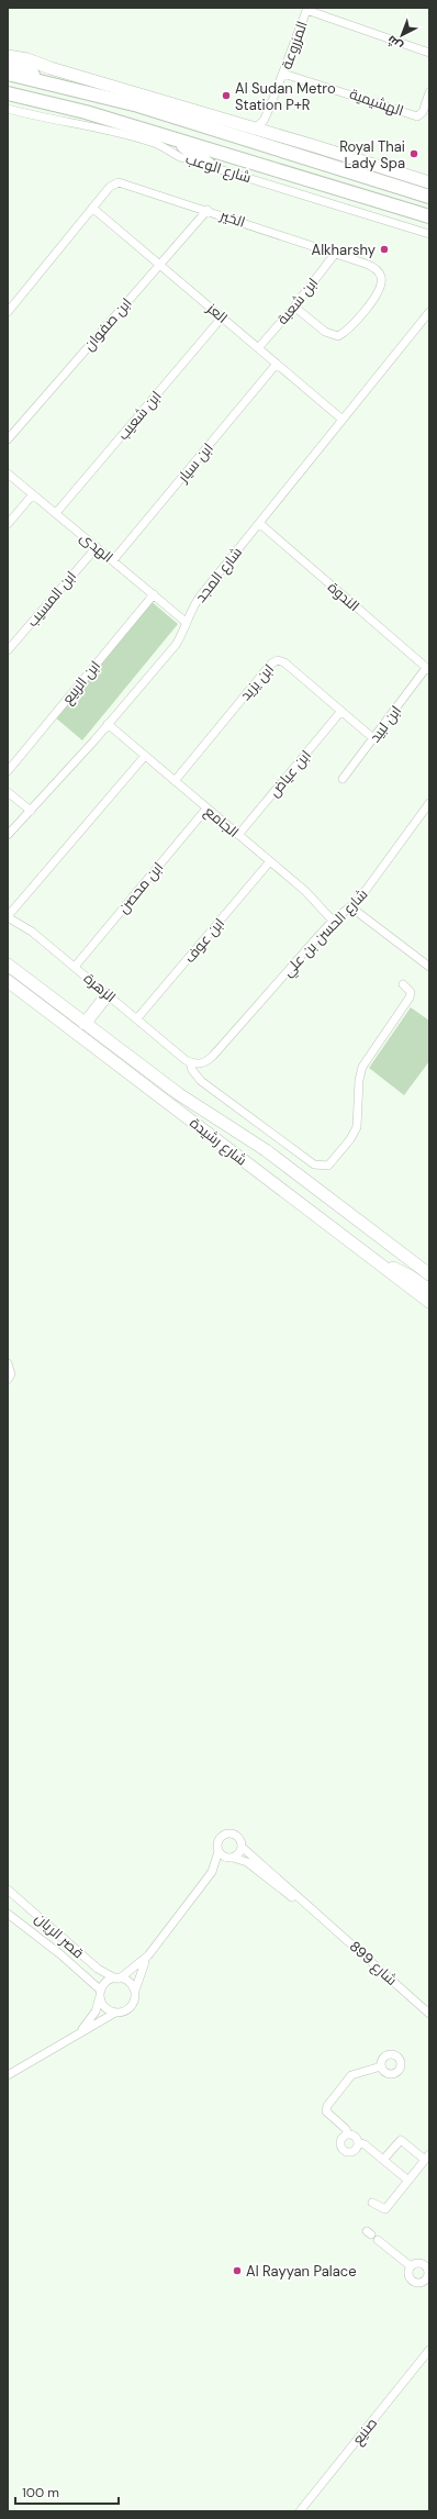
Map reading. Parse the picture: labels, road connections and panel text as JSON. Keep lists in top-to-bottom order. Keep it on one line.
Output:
{"streets":{"main road":["شارع الوعب","شارع رشيدة"],"street":["المزروعة","الهشيمية","الخير","ابن شعبة","العز","ابن صفوان","ابن شعيب","ابن سيار","الهدى","شارع المجد","الندوة","ابن المسيب","ابن الربيع","ابن يزيد","ابن لبيد","ابن عياض","الجامع","ابن محصن","شارع الحسن بن علي","ابن عوف","الزهرة","قصر الريان","شارع 899","صنيع"]},"crossings":[["المزروعة","الهشيمية"],["الخير","ابن شعبة"],["الخير","العز"],["الخير","ابن صفوان"],["ابن شعبة","العز"],["العز","ابن صفوان"],["العز","ابن شعيب"],["العز","ابن سيار"],["العز","شارع المجد"],["ابن شعيب","الهدى"],["ابن سيار","الهدى"],["الهدى","شارع المجد"],["الهدى","ابن المسيب"],["الهدى","ابن الربيع"],["شارع المجد","الندوة"],["شارع المجد","الجامع"],["الندوة","ابن لبيد"],["ابن يزيد","ابن لبيد"],["ابن يزيد","ابن عياض"],["ابن يزيد","الجامع"],["ابن عياض","الجامع"],["الجامع","ابن محصن"],["الجامع","شارع الحسن بن علي"],["الجامع","ابن عوف"],["الجامع","الزهرة"],["ابن محصن","الزهرة"],["شارع الحسن بن علي","الزهرة"],["ابن عوف","الزهرة"]],"places":["Al Sudan Metro Station P+R","Royal Thai Lady Spa","Alkharshy","Al Rayyan Palace"],"scale_bar":"100 m","north":"bottom left"}
